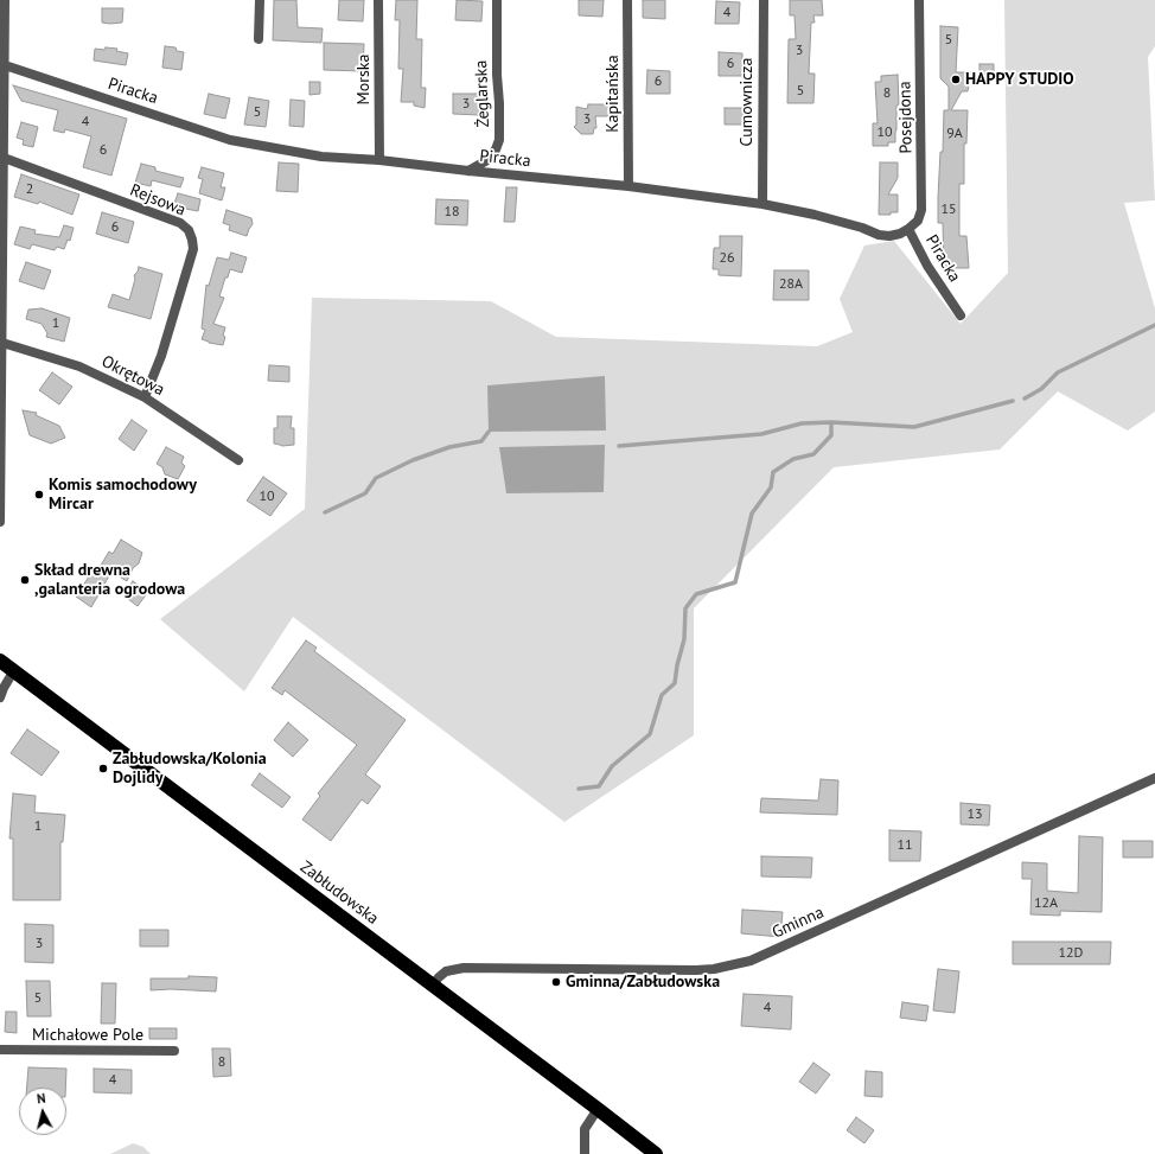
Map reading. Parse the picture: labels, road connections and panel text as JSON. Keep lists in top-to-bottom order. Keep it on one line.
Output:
{"streets":{"highway":["Zabłudowska"],"street":["Morska","Piracka","Żeglarska","Kapitańska","Cumownicza","Posejdona","Rejsowa","Okrętowa","Gminna","Michałowe Pole"]},"crossings":[["Morska","Piracka"],["Piracka","Żeglarska"],["Piracka","Kapitańska"],["Piracka","Cumownicza"],["Piracka","Posejdona"],["Rejsowa","Okrętowa"],["Zabłudowska","Gminna"]],"places":["HAPPY STUDIO","Komis samochodowy Mircar","Skład drewna ,galanteria ogrodowa","Zabłudowska/Kolonia Dojlidy","Gminna/Zabłudowska"],"house_numbers":["4","5","3","6","6","5","8","3","5","3","4","10","9A","6","2","15","18","6","26","28A","1","10","13","1","11","12A","3","12D","5","4","8","4"],"north":"top"}
